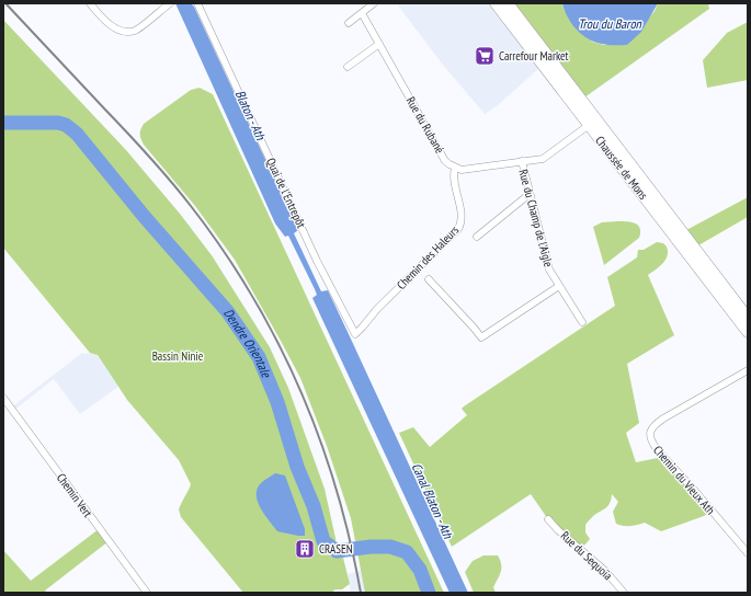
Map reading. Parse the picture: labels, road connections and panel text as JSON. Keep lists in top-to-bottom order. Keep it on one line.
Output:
{"streets":{"main road":["Chaussée de Mons"],"street":["Rue du Rubané","Quai de l'Entrepôt","Rue du Champ de l'Aigle","Chemin des Haleurs","Chemin du Vieux Ath","Chemin Vert","Rue du Sequoïa"]},"crossings":[["Rue du Rubané","Chemin des Haleurs"],["Quai de l'Entrepôt","Chemin des Haleurs"]],"water":["Trou du Baron","Blaton - Ath","Dendre Orientale","Canal Blaton - Ath"],"parks":["Bassin Ninie"],"places":{"supermarket":["Carrefour Market"],"building":["CRASEN"]}}
